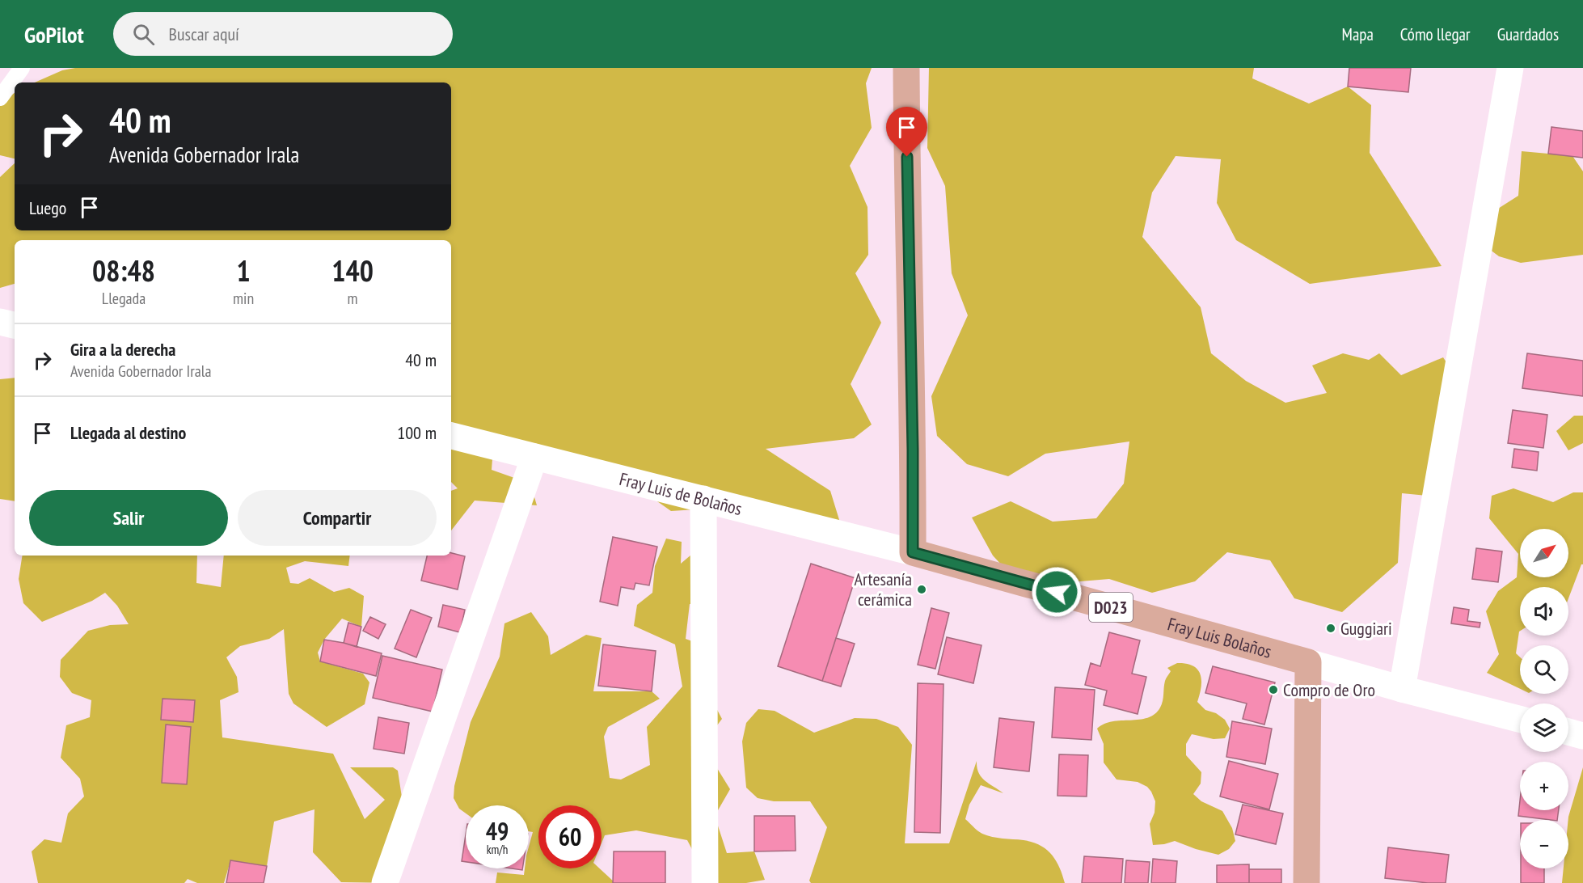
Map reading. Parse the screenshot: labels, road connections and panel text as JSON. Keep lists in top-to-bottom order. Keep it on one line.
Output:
{"streets":{"main road":["D023","Fray Luis Bolaños"],"street":["Fray Luis de Bolaños"]},"crossings":[["Fray Luis de Bolaños","Fray Luis Bolaños"]],"places":["Artesanía cerámica","Guggiari","Compro de Oro"],"north":"top right","page":{"header":"GoPilot","search":"Buscar aquí","nav":["Mapa","Cómo llegar","Guardados"],"turn":["40 m","Avenida Gobernador Irala"],"then":"Luego","eta":["08:48","Llegada","1","min","140","m"],"list":[{"name":"Gira a la derecha","note":"Avenida Gobernador Irala","value":"40 m"},{"name":"Llegada al destino","value":"100 m"}],"buttons":["Salir","Compartir"],"map_buttons":["+","−"],"speed":"49 km/h","limit":"60"}}
